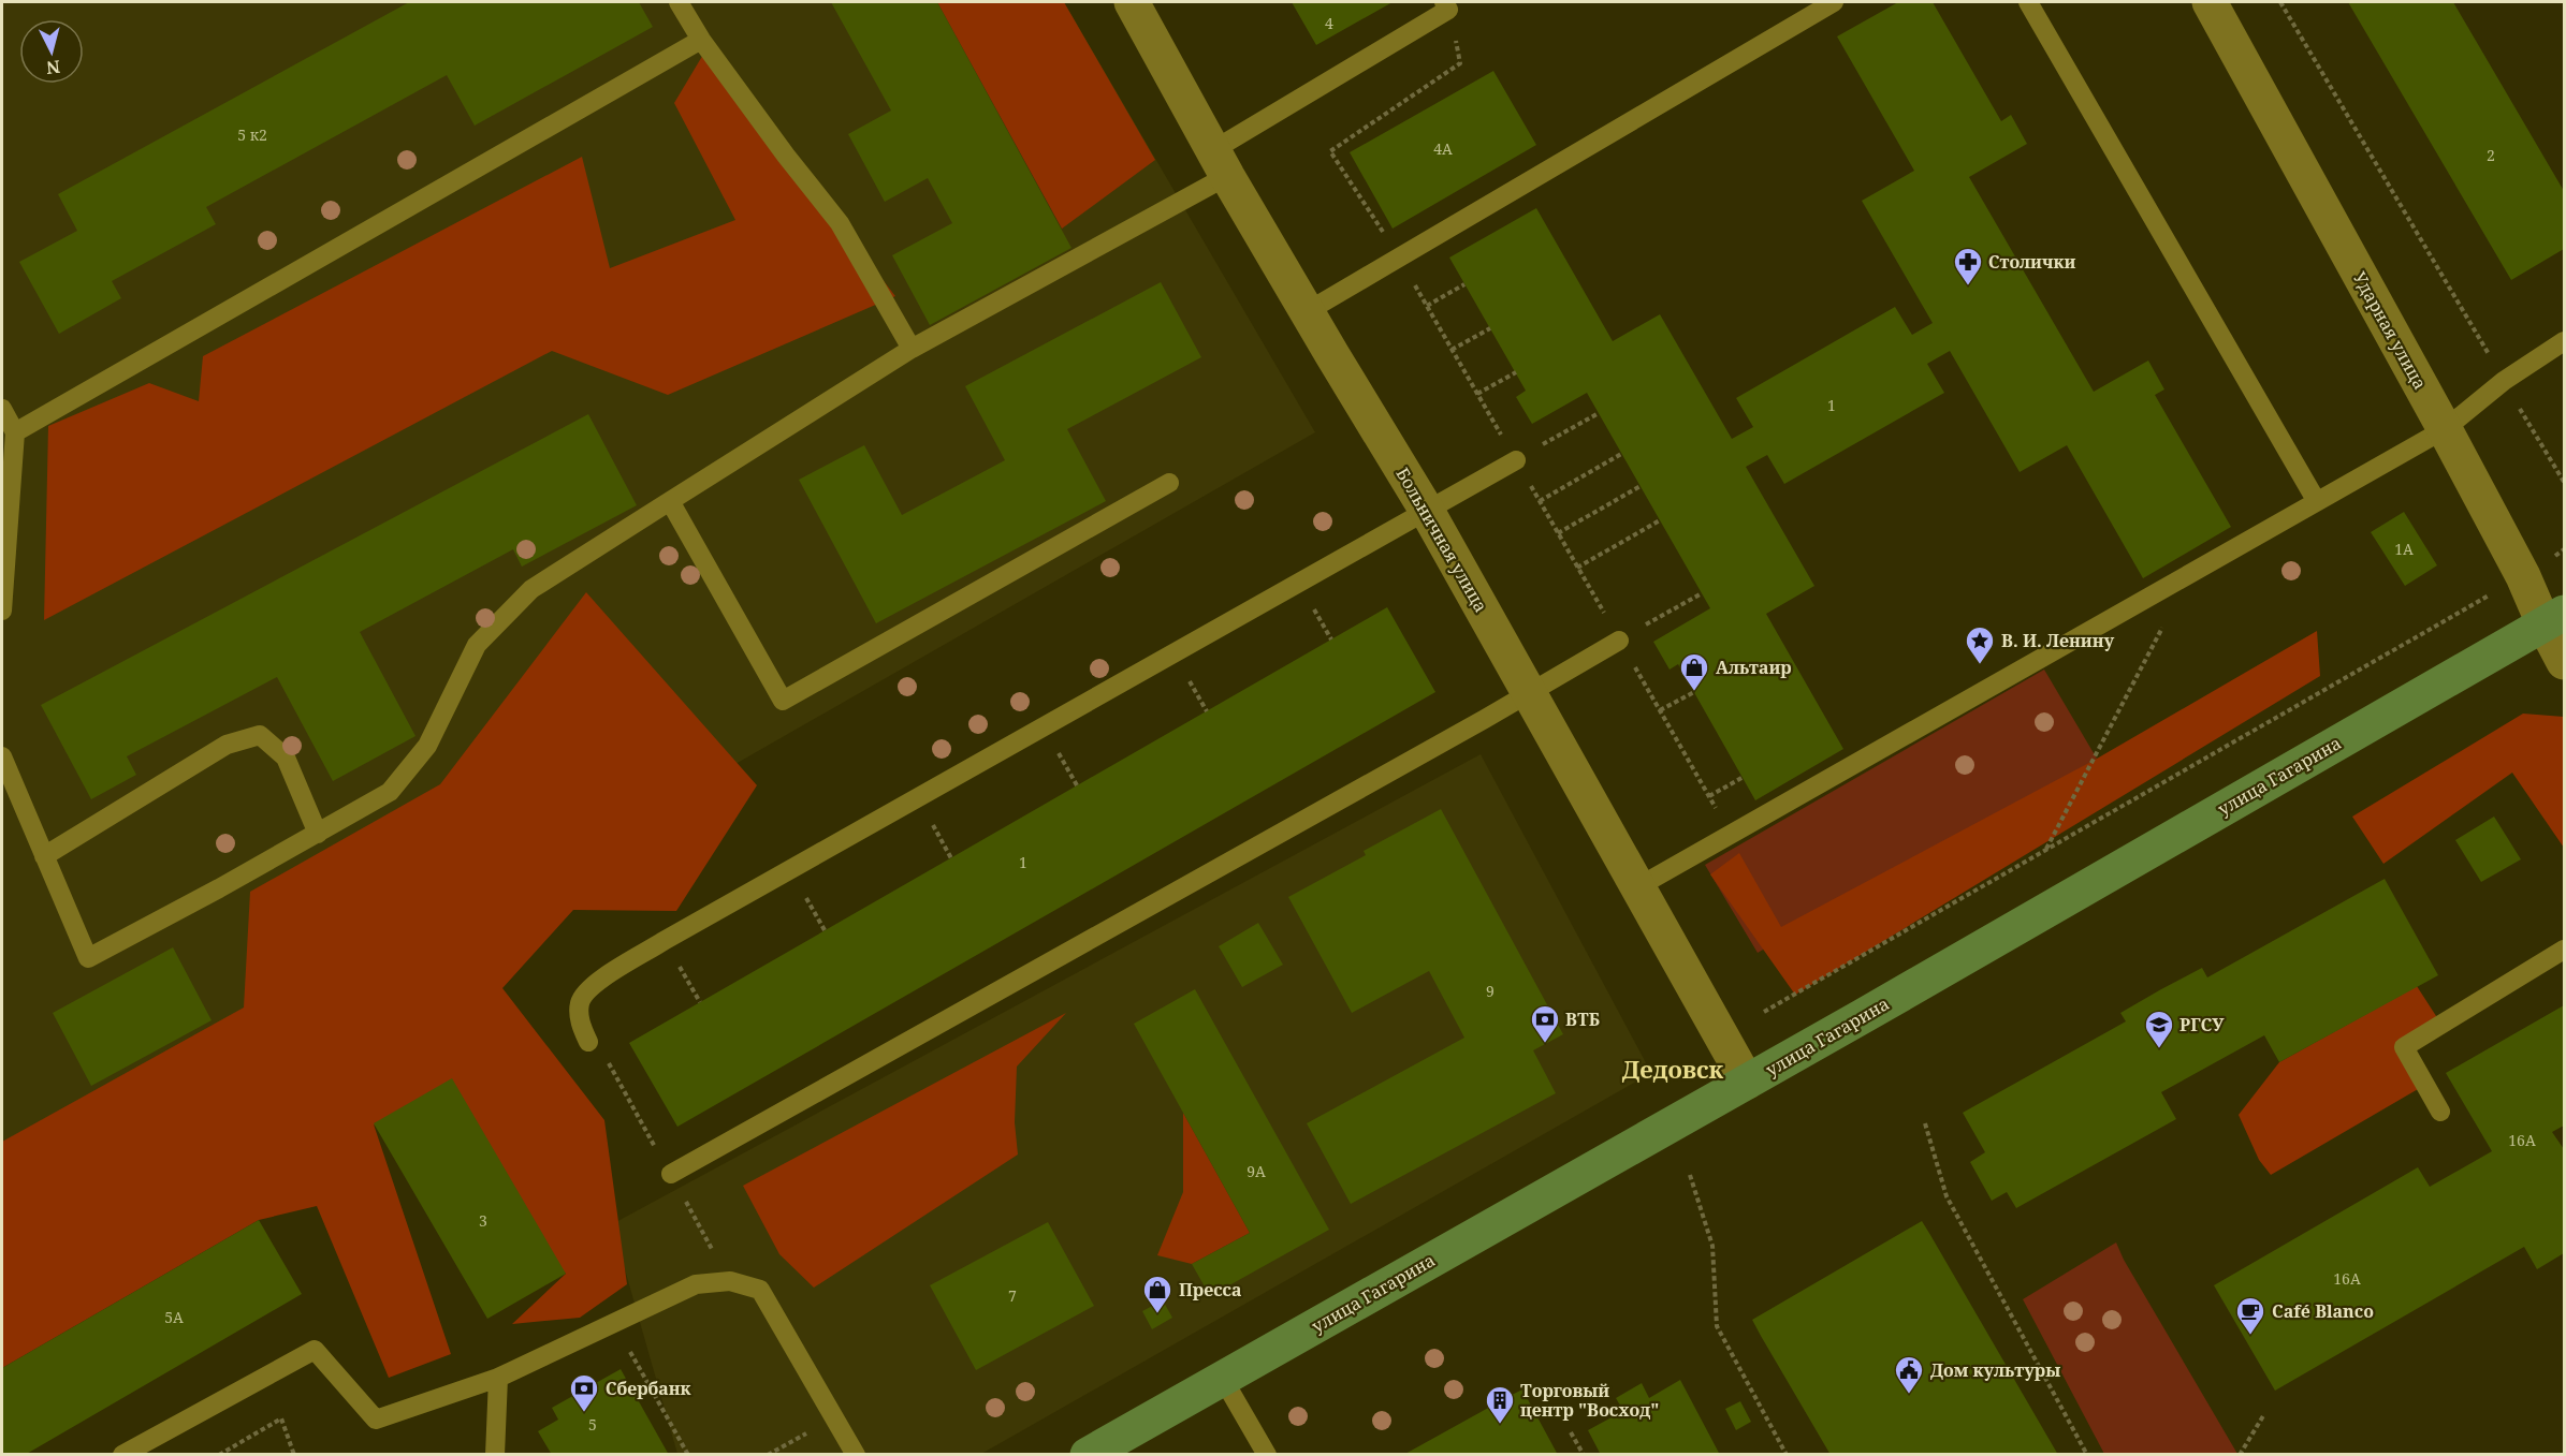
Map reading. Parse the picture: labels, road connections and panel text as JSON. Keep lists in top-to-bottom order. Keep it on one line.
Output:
{"streets":{"street":["Ударная улица","Больничная улица","улица Гагарина"]},"crossings":[["Ударная улица","улица Гагарина"],["Больничная улица","улица Гагарина"]],"districts":["Дедовск"],"places":{"pharmacy":["Столички"],"place":["В. И. Ленину"],"shop":["Альтаир","Пресса"],"bank":["ВТБ","Сбербанк"],"school or university":["РГСУ"],"cafe":["Café Blanco"],"public building":["Дом культуры"],"building":["Торговый центр \"Восход\""]},"house_numbers":["4","5 к2","4А","2","1","1А","1","9","16А","9А","3","16А","7","5А","5"],"north":"bottom"}
